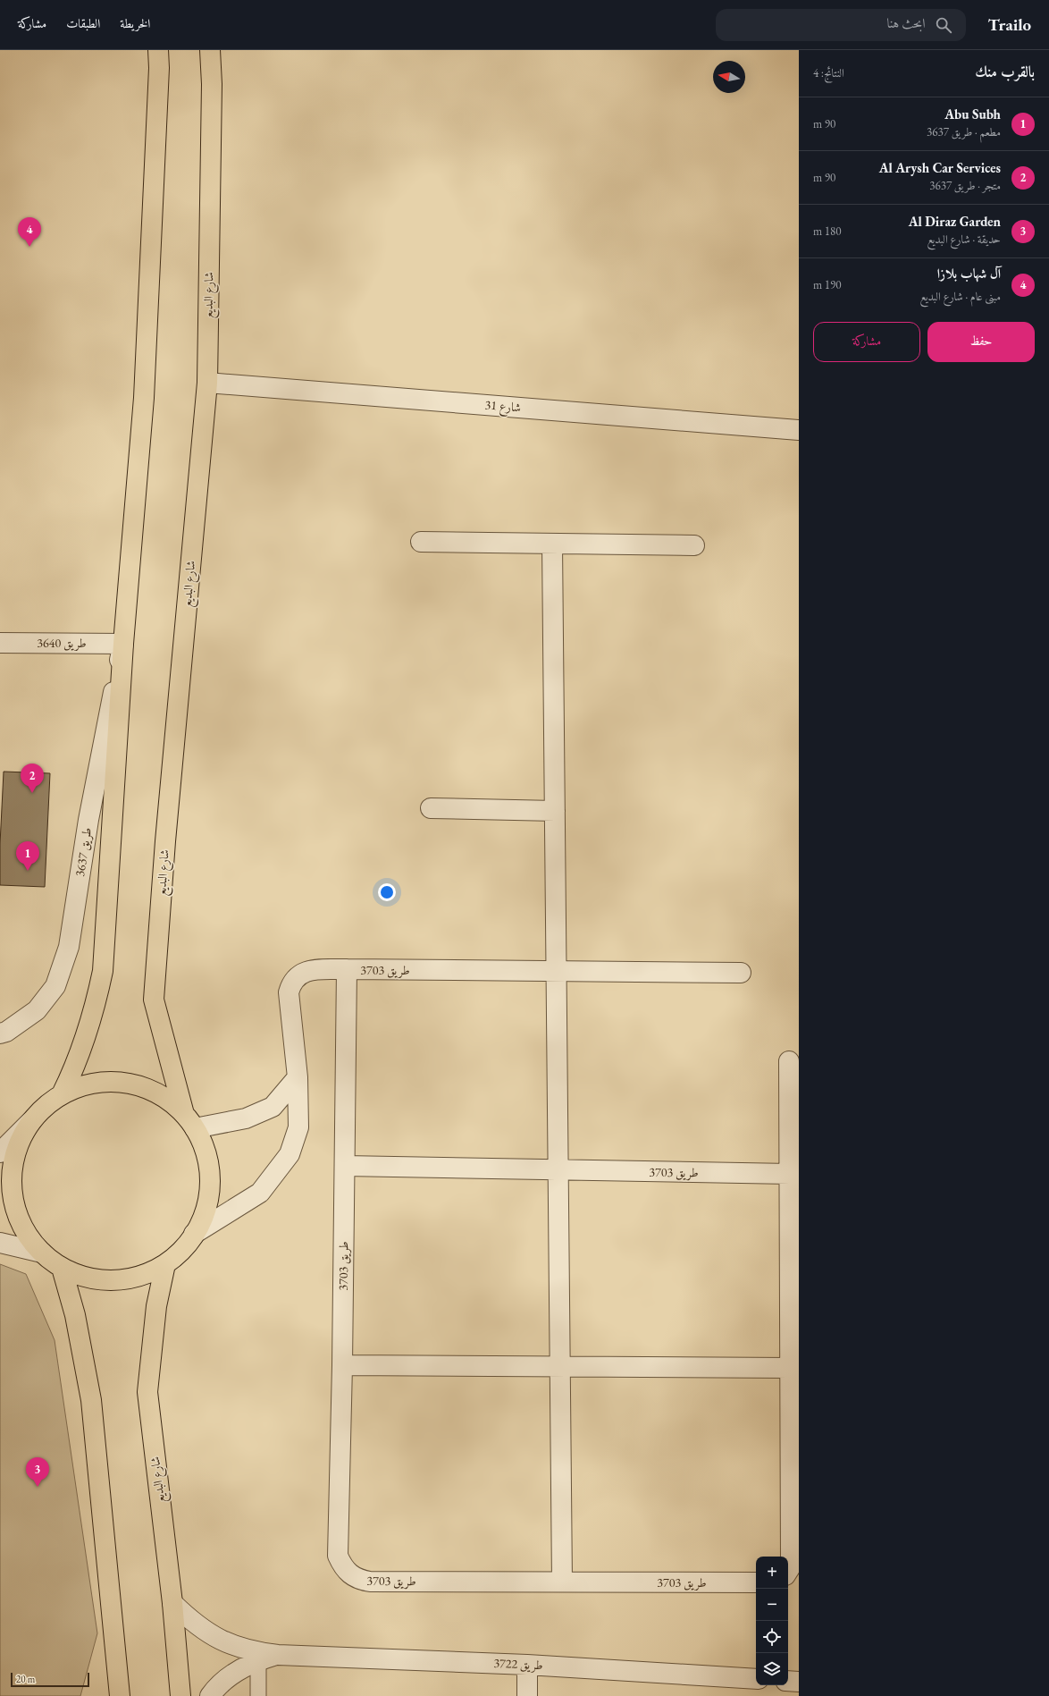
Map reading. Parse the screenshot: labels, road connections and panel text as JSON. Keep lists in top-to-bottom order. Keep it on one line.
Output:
{"streets":{"main road":["شارع البديع"],"street":["شارع 31","طريق 3640","طريق 3637","طريق 3703","طريق 3722"]},"crossings":[["شارع البديع","شارع 31"],["شارع البديع","طريق 3722"],["طريق 3640","طريق 3637"]],"scale_bar":"20 m","north":"left","page":{"header":"Trailo","search":"ابحث هنا","nav":["الخريطة","الطبقات","مشاركة"],"heading":["بالقرب منك","النتائج: 4"],"list":[{"mark":"1","name":"Abu Subh","note":"مطعم · طريق 3637","value":"90 m"},{"mark":"2","name":"Al Arysh Car Services","note":"متجر · طريق 3637","value":"90 m"},{"mark":"3","name":"Al Diraz Garden","note":"حديقة · شارع البديع","value":"180 m"},{"mark":"4","name":"آل شهاب بلازا","note":"مبنى عام · شارع البديع","value":"190 m"}],"pins":["4","2","1","3"],"buttons":["حفظ","مشاركة"],"map_buttons":["+","−"],"scale":"20 m"}}
